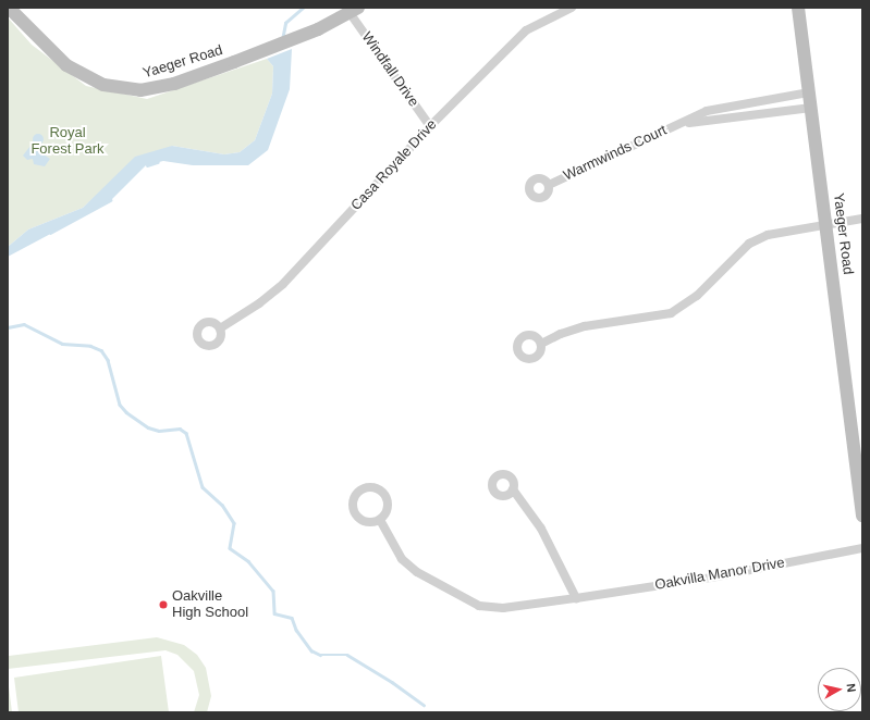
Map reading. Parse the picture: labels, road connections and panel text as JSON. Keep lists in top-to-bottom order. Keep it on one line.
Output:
{"streets":{"street":["Yaeger Road","Windfall Drive","Warmwinds Court","Casa Royale Drive","Oakvilla Manor Drive"]},"crossings":[["Yaeger Road","Windfall Drive"],["Yaeger Road","Warmwinds Court"],["Windfall Drive","Casa Royale Drive"]],"parks":["Royal Forest Park"],"places":["Oakville High School"],"north":"right"}
